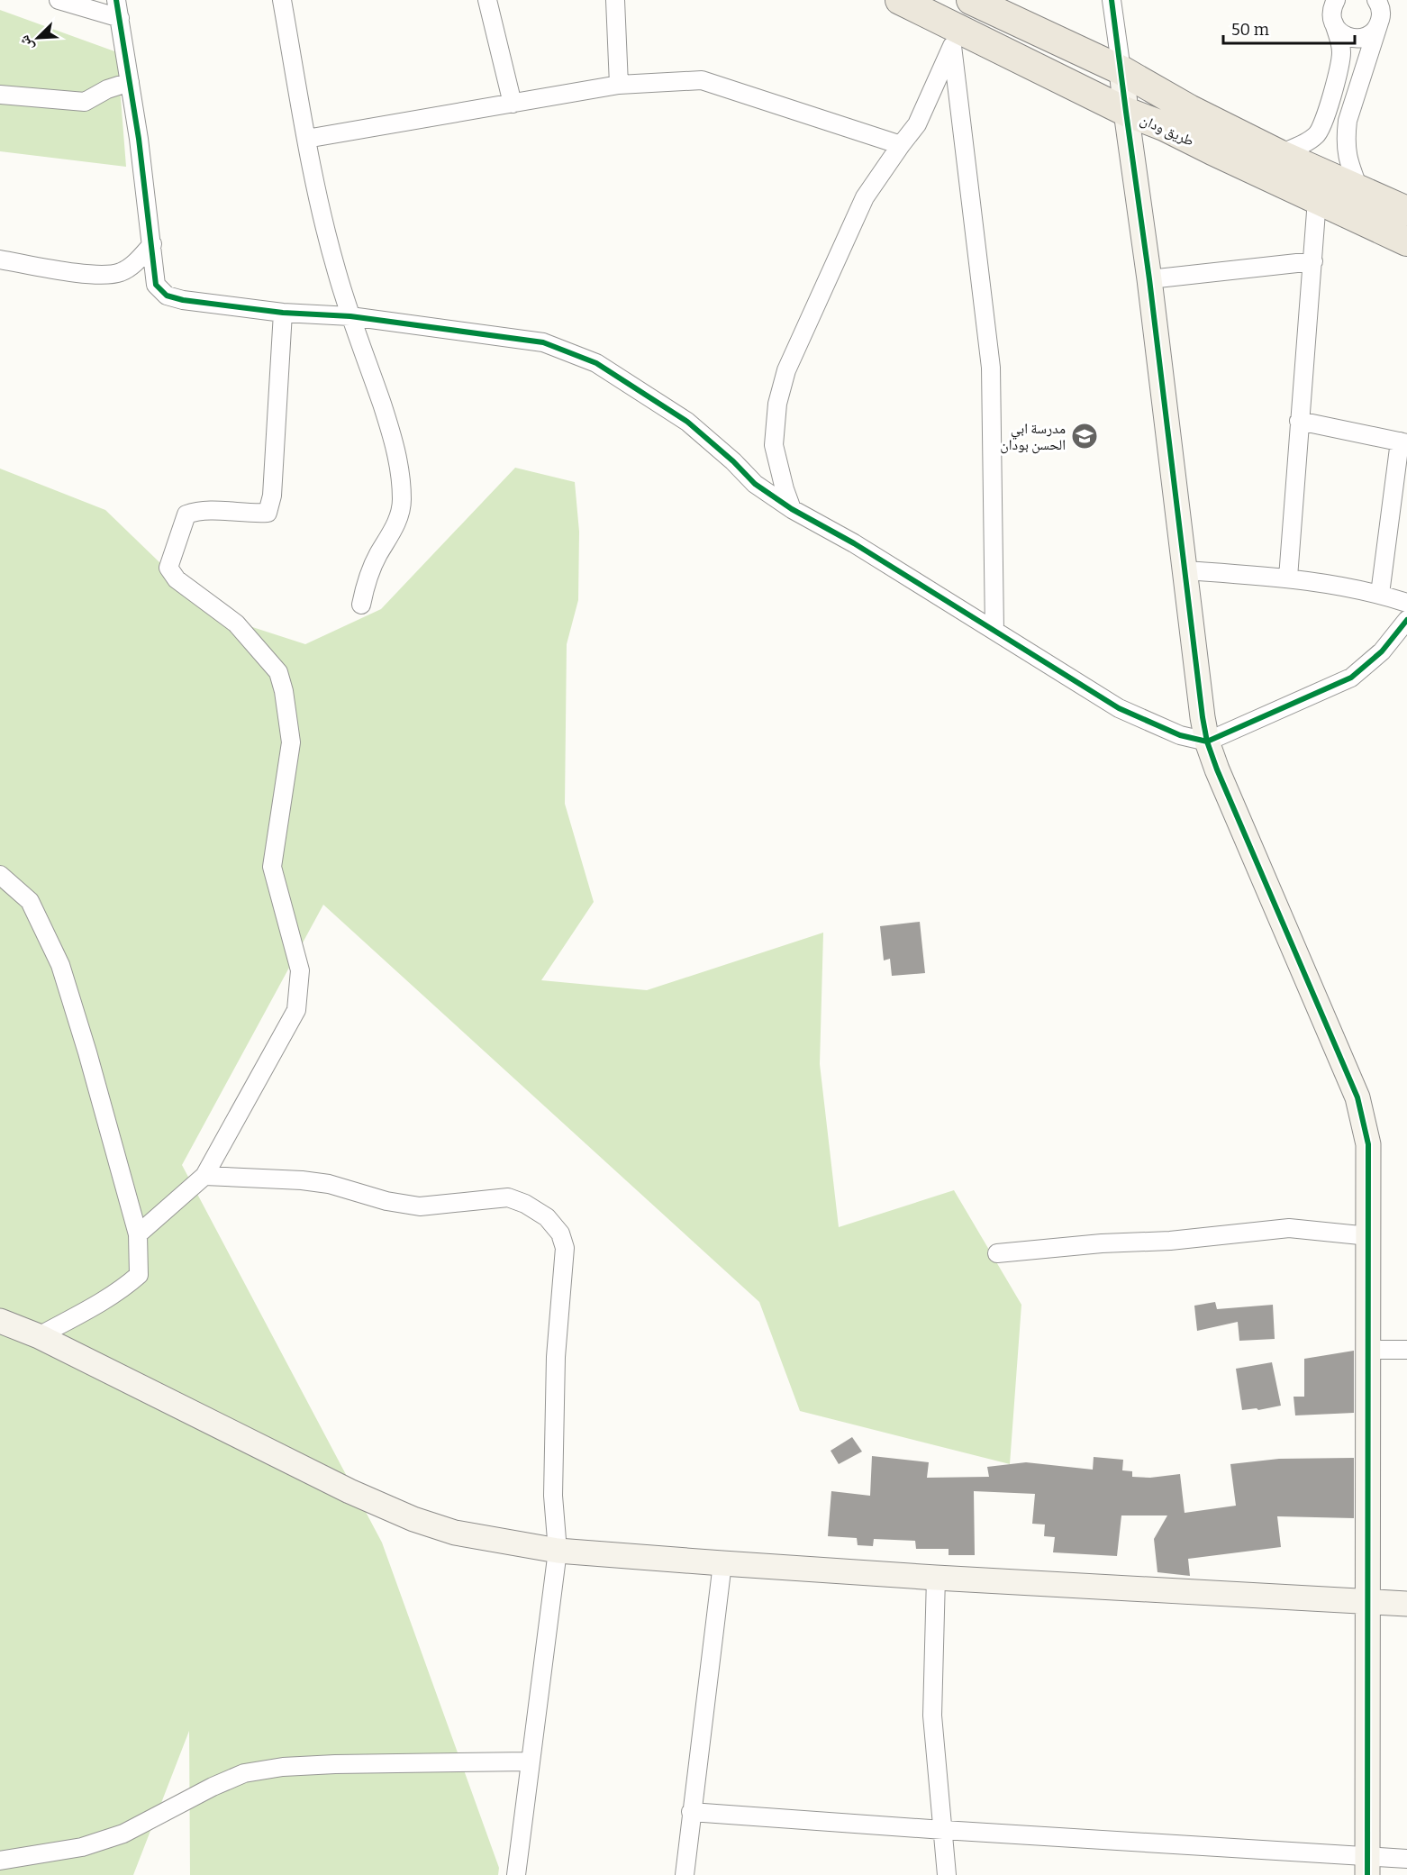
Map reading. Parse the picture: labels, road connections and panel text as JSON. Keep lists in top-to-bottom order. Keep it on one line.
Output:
{"streets":{"main road":["طريق ودان"]},"places":{"school or university":["مدرسة ابي الحسن بودان"]},"scale_bar":"50 m","north":"bottom left"}
